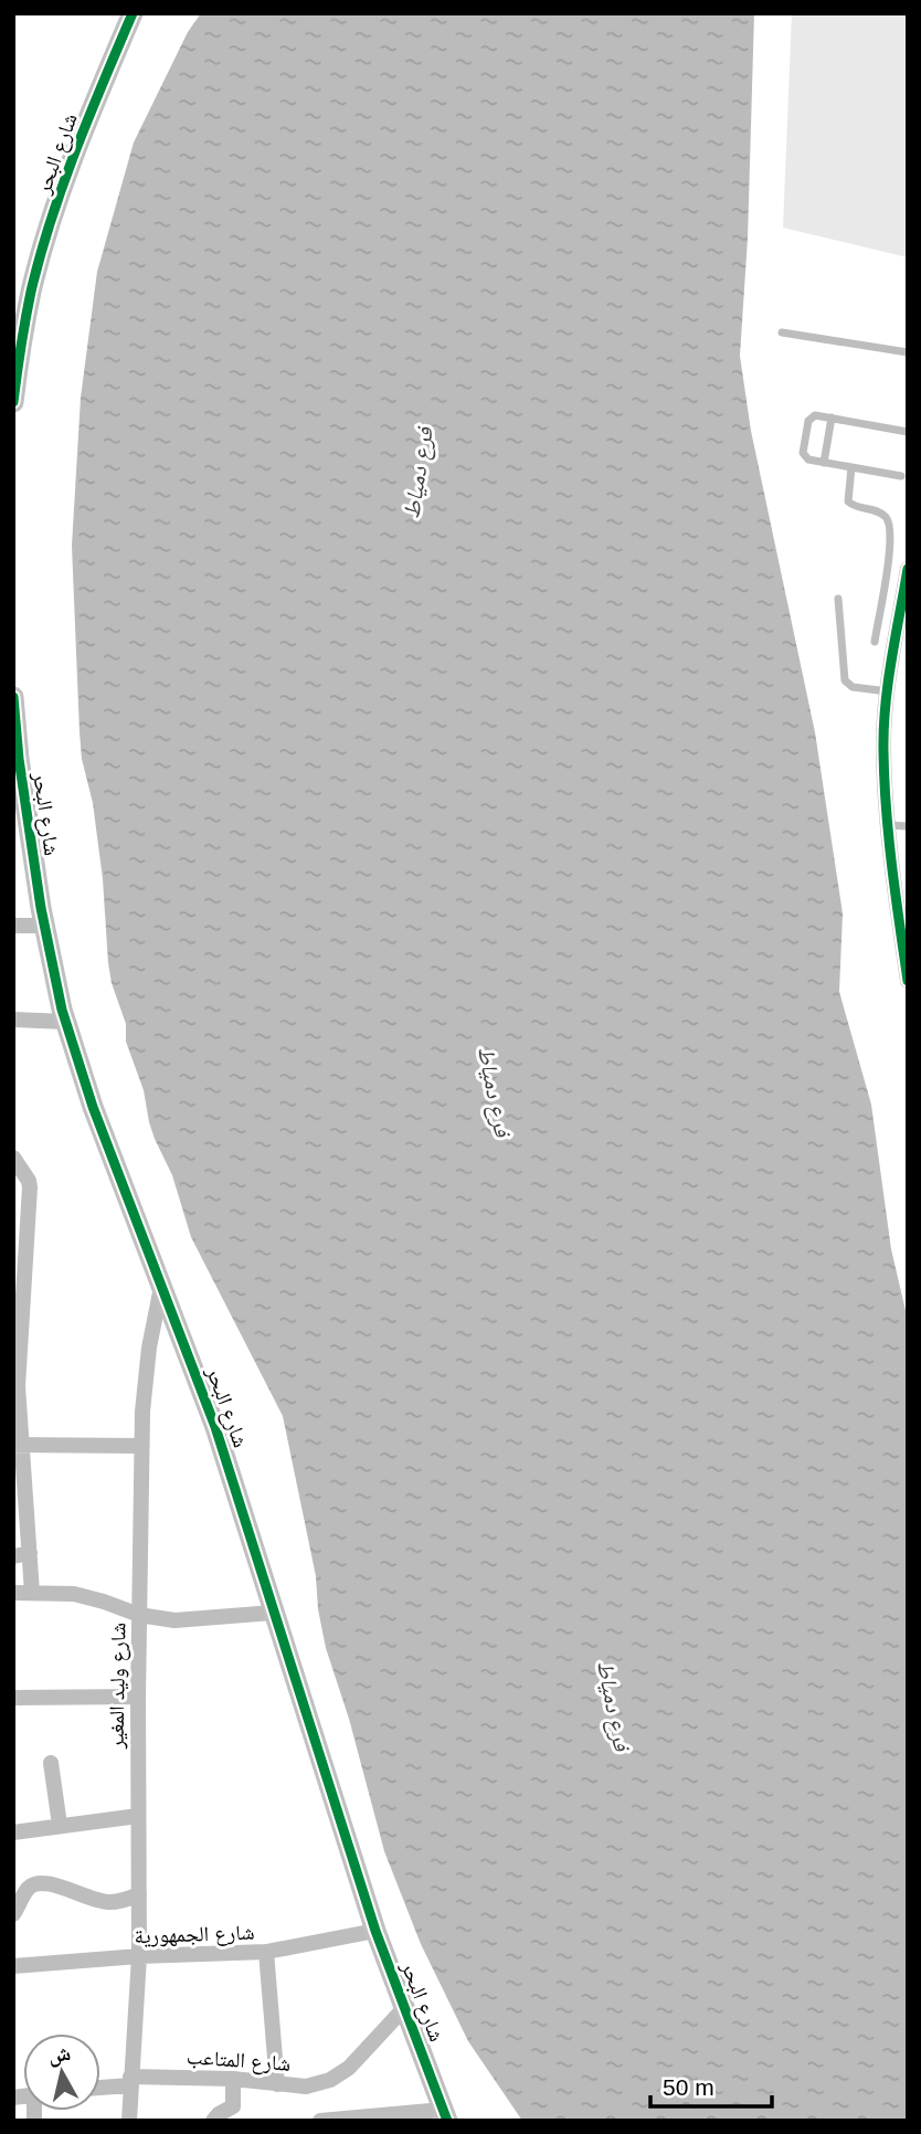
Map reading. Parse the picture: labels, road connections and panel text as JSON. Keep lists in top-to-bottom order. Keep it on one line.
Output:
{"streets":{"street":["شارع البحر","شارع وليد المغير","شارع الجمهورية","شارع المتاعب"]},"crossings":[["شارع البحر","شارع وليد المغير"],["شارع البحر","شارع الجمهورية"],["شارع البحر","شارع المتاعب"],["شارع وليد المغير","شارع الجمهورية"],["شارع وليد المغير","شارع المتاعب"]],"water":["فرع دمياط"],"scale_bar":"50 m","north":"top"}
